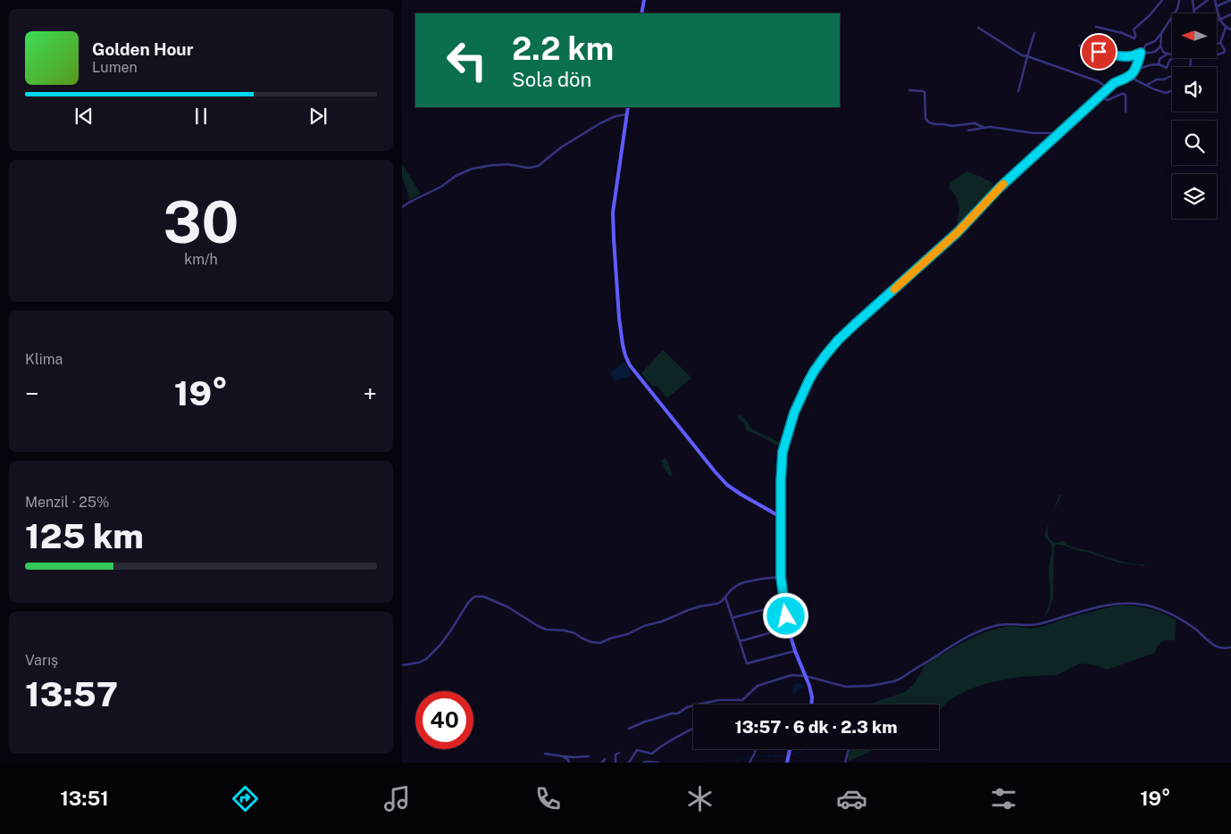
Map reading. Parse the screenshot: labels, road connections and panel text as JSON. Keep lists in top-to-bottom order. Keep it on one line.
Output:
{"north":"left","page":{"turn":["2.2 km","Sola dön"],"song":["Golden Hour","Lumen"],"tile":[["30","km/h"],"Klima",["Menzil · 25%","125 km"],["Varış","13:57"]],"heat":["−","19°","+"],"limit":"40","trip":"13:57 · 6 dk · 2.3 km","tabs":["13:51","19°"]}}
